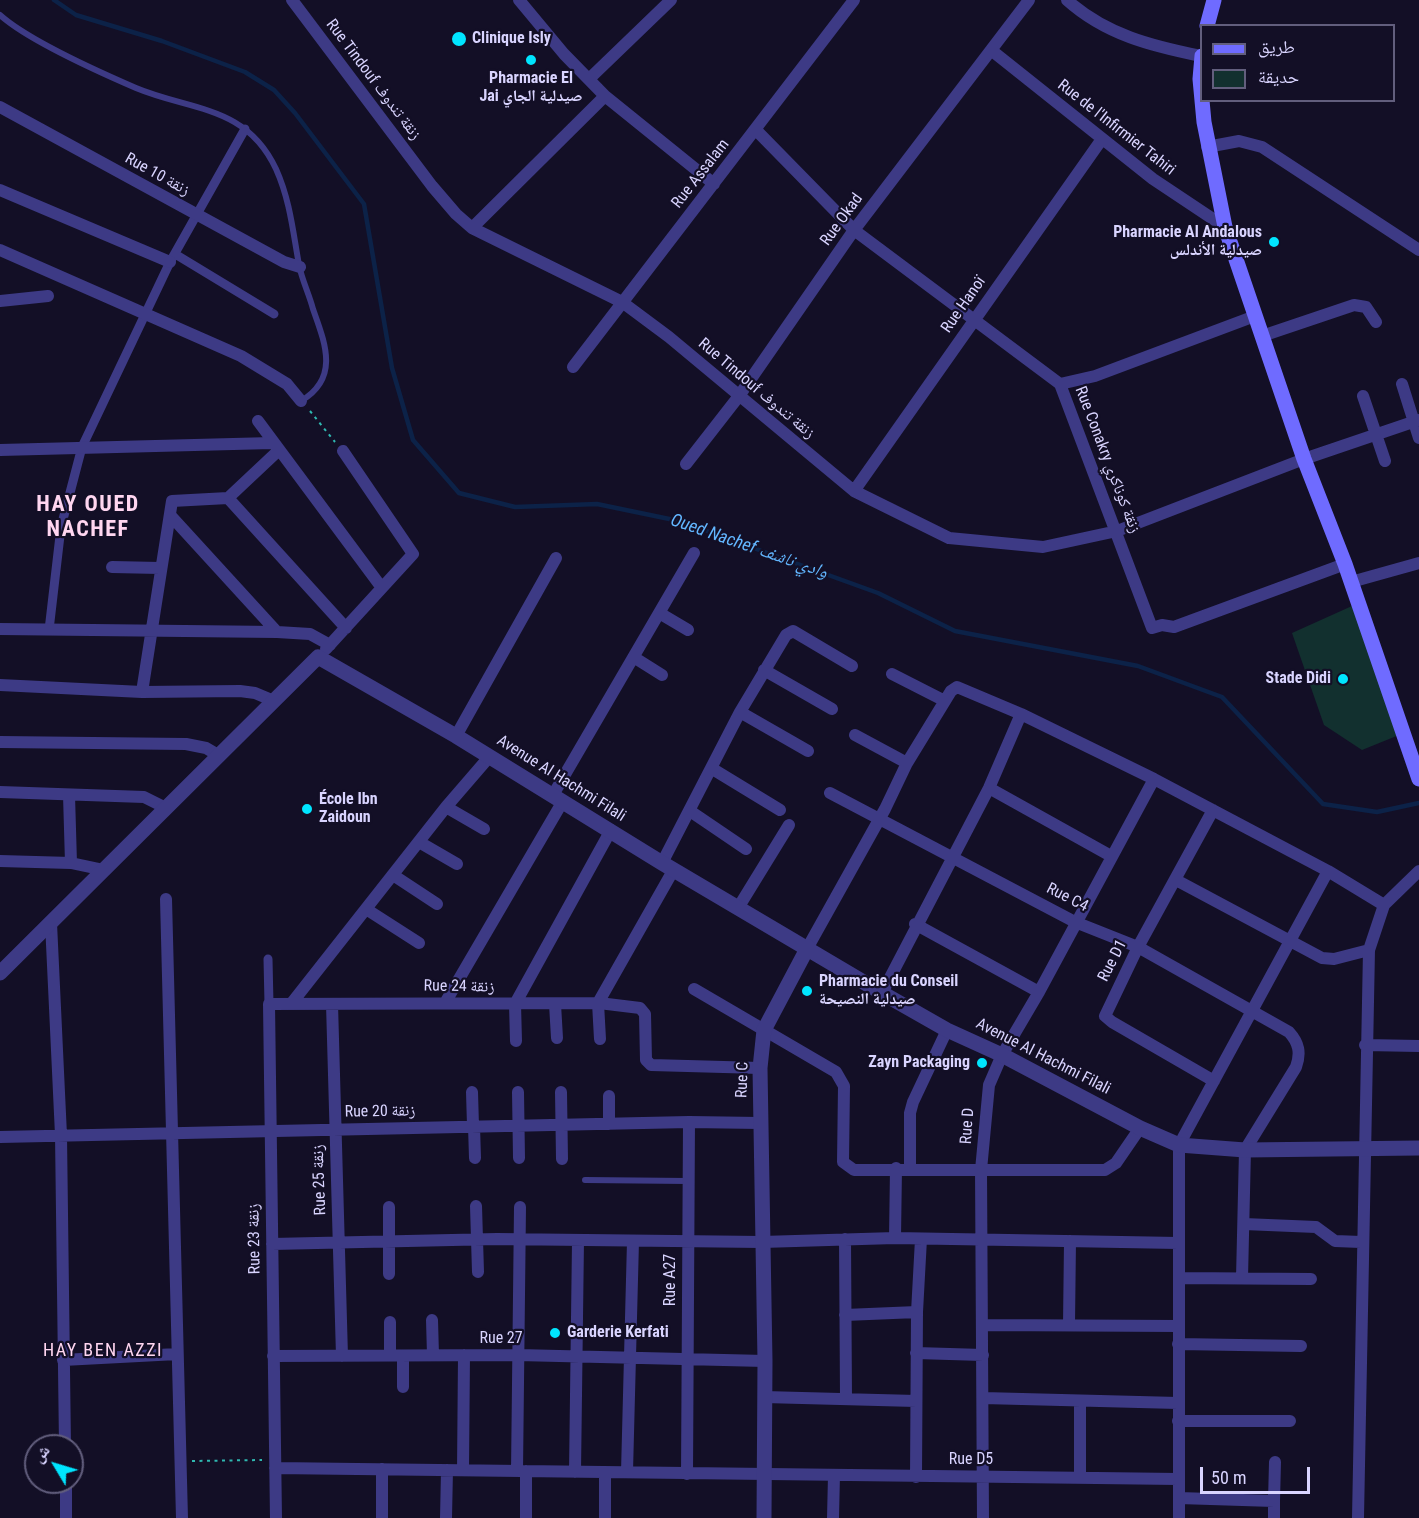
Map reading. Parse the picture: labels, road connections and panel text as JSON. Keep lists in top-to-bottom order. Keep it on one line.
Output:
{"streets":{"street":["Rue Tindouf زنقة تندوف","Rue de l'Infirmier Tahiri","Rue Assalam","Rue 10 زنقة","Rue Okad","Rue Hanoï","Rue Conakry زنقة كوناكري","Avenue Al Hachmi Filali","Rue C4","Rue D1","Rue 24 زنقة","Rue C","Rue 20 زنقة","Rue D","Rue 25 زنقة","Rue 23 زنقة","Rue A27","Rue 27","Rue D5"]},"crossings":[["Rue Tindouf زنقة تندوف","Rue Assalam"],["Rue Tindouf زنقة تندوف","Rue Okad"],["Rue Tindouf زنقة تندوف","Rue Hanoï"],["Rue Tindouf زنقة تندوف","Rue Conakry زنقة كوناكري"],["Rue de l'Infirmier Tahiri","Rue Okad"],["Rue de l'Infirmier Tahiri","Rue Hanoï"],["Rue Assalam","Rue Conakry زنقة كوناكري"],["Rue Okad","Rue Conakry زنقة كوناكري"],["Rue Hanoï","Rue Conakry زنقة كوناكري"],["Avenue Al Hachmi Filali","Rue C4"],["Avenue Al Hachmi Filali","Rue C"],["Avenue Al Hachmi Filali","Rue D"],["Rue C4","Rue D1"],["Rue C4","Rue C"],["Rue C4","Rue D"],["Rue 24 زنقة","Rue C"],["Rue 24 زنقة","Rue 25 زنقة"],["Rue 24 زنقة","Rue 23 زنقة"],["Rue C","Rue 20 زنقة"],["Rue C","Rue 27"],["Rue C","Rue D5"],["Rue 20 زنقة","Rue 25 زنقة"],["Rue 20 زنقة","Rue 23 زنقة"],["Rue 20 زنقة","Rue A27"],["Rue D","Rue D5"],["Rue 25 زنقة","Rue 27"],["Rue 23 زنقة","Rue 27"],["Rue 23 زنقة","Rue D5"],["Rue A27","Rue 27"],["Rue A27","Rue D5"]],"districts":["HAY OUED NACHEF","HAY BEN AZZI"],"water":["Oued Nachef وادي ناشف"],"places":["Clinique Isly","Pharmacie El Jai صيدلية الجاي","Pharmacie Al Andalous صيدلية الأندلس","Stade Didi","École Ibn Zaidoun","Pharmacie du Conseil صيدلية النصيحة","Zayn Packaging","Garderie Kerfati"],"legend":["طريق","حديقة"],"scale_bar":"50 m","north":"top left"}
